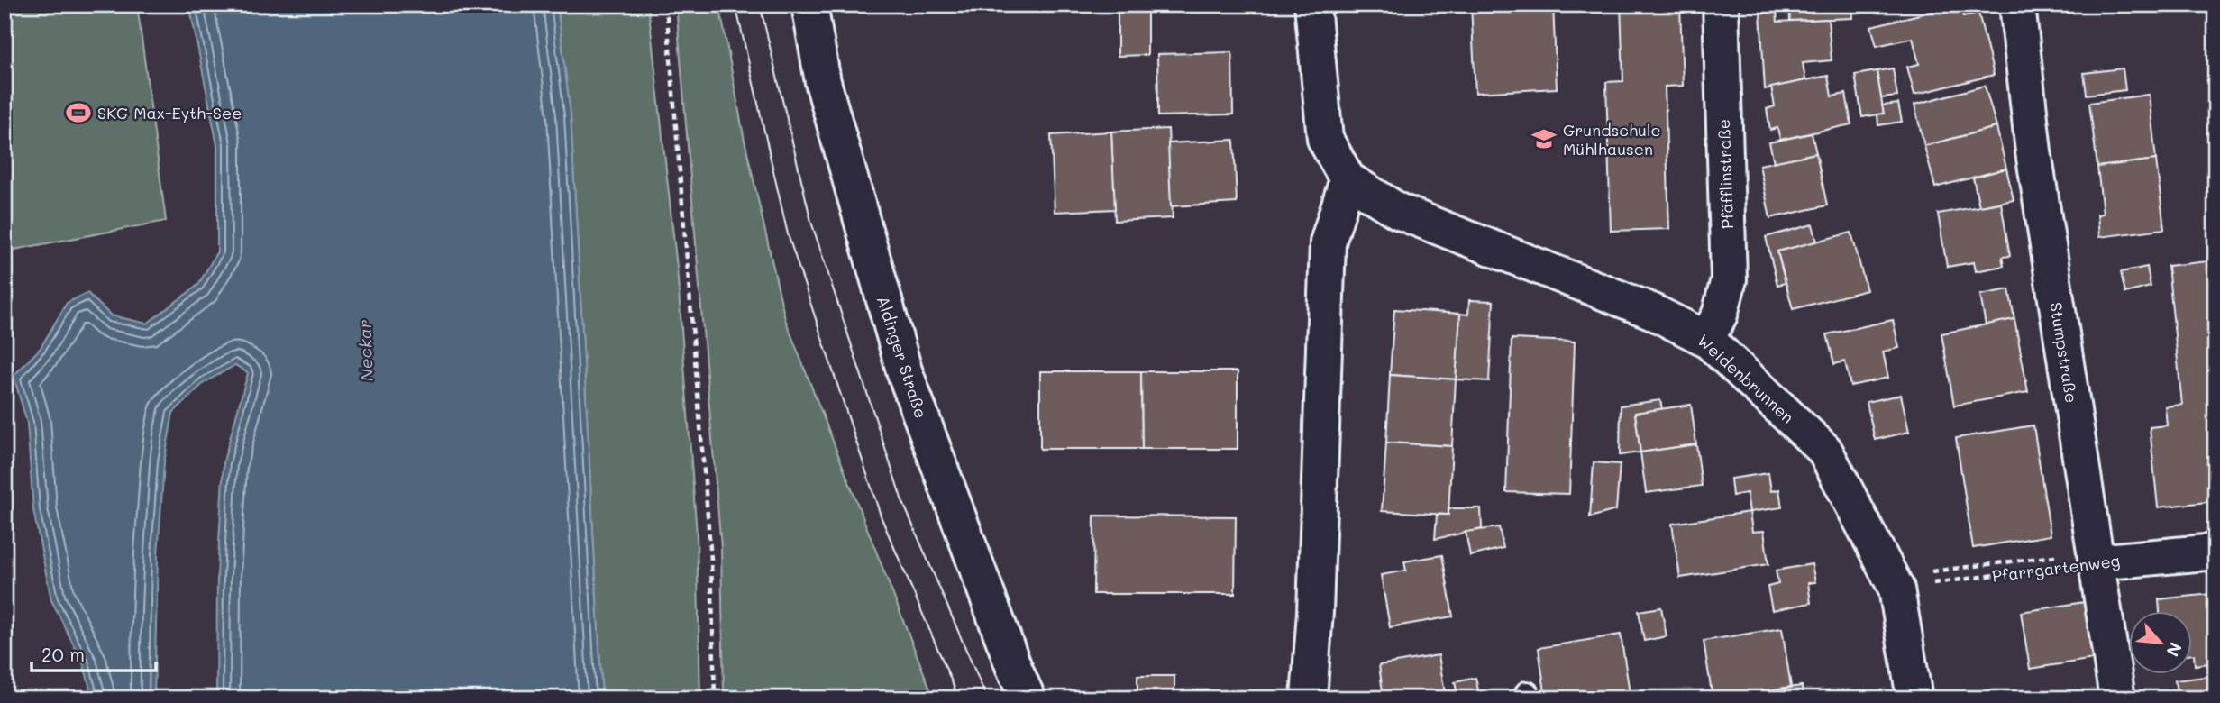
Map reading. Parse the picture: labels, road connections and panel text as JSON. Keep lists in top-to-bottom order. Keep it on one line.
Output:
{"streets":{"street":["Pfäfflinstraße","Stumpstraße","Aldinger Straße","Weidenbrunnen","Pfarrgartenweg"]},"crossings":[["Pfäfflinstraße","Weidenbrunnen"],["Stumpstraße","Pfarrgartenweg"],["Weidenbrunnen","Pfarrgartenweg"]],"water":["Neckar"],"places":{"sports":["SKG Max-Eyth-See"],"school or university":["Grundschule Mühlhausen"]},"scale_bar":"20 m","north":"bottom right"}
